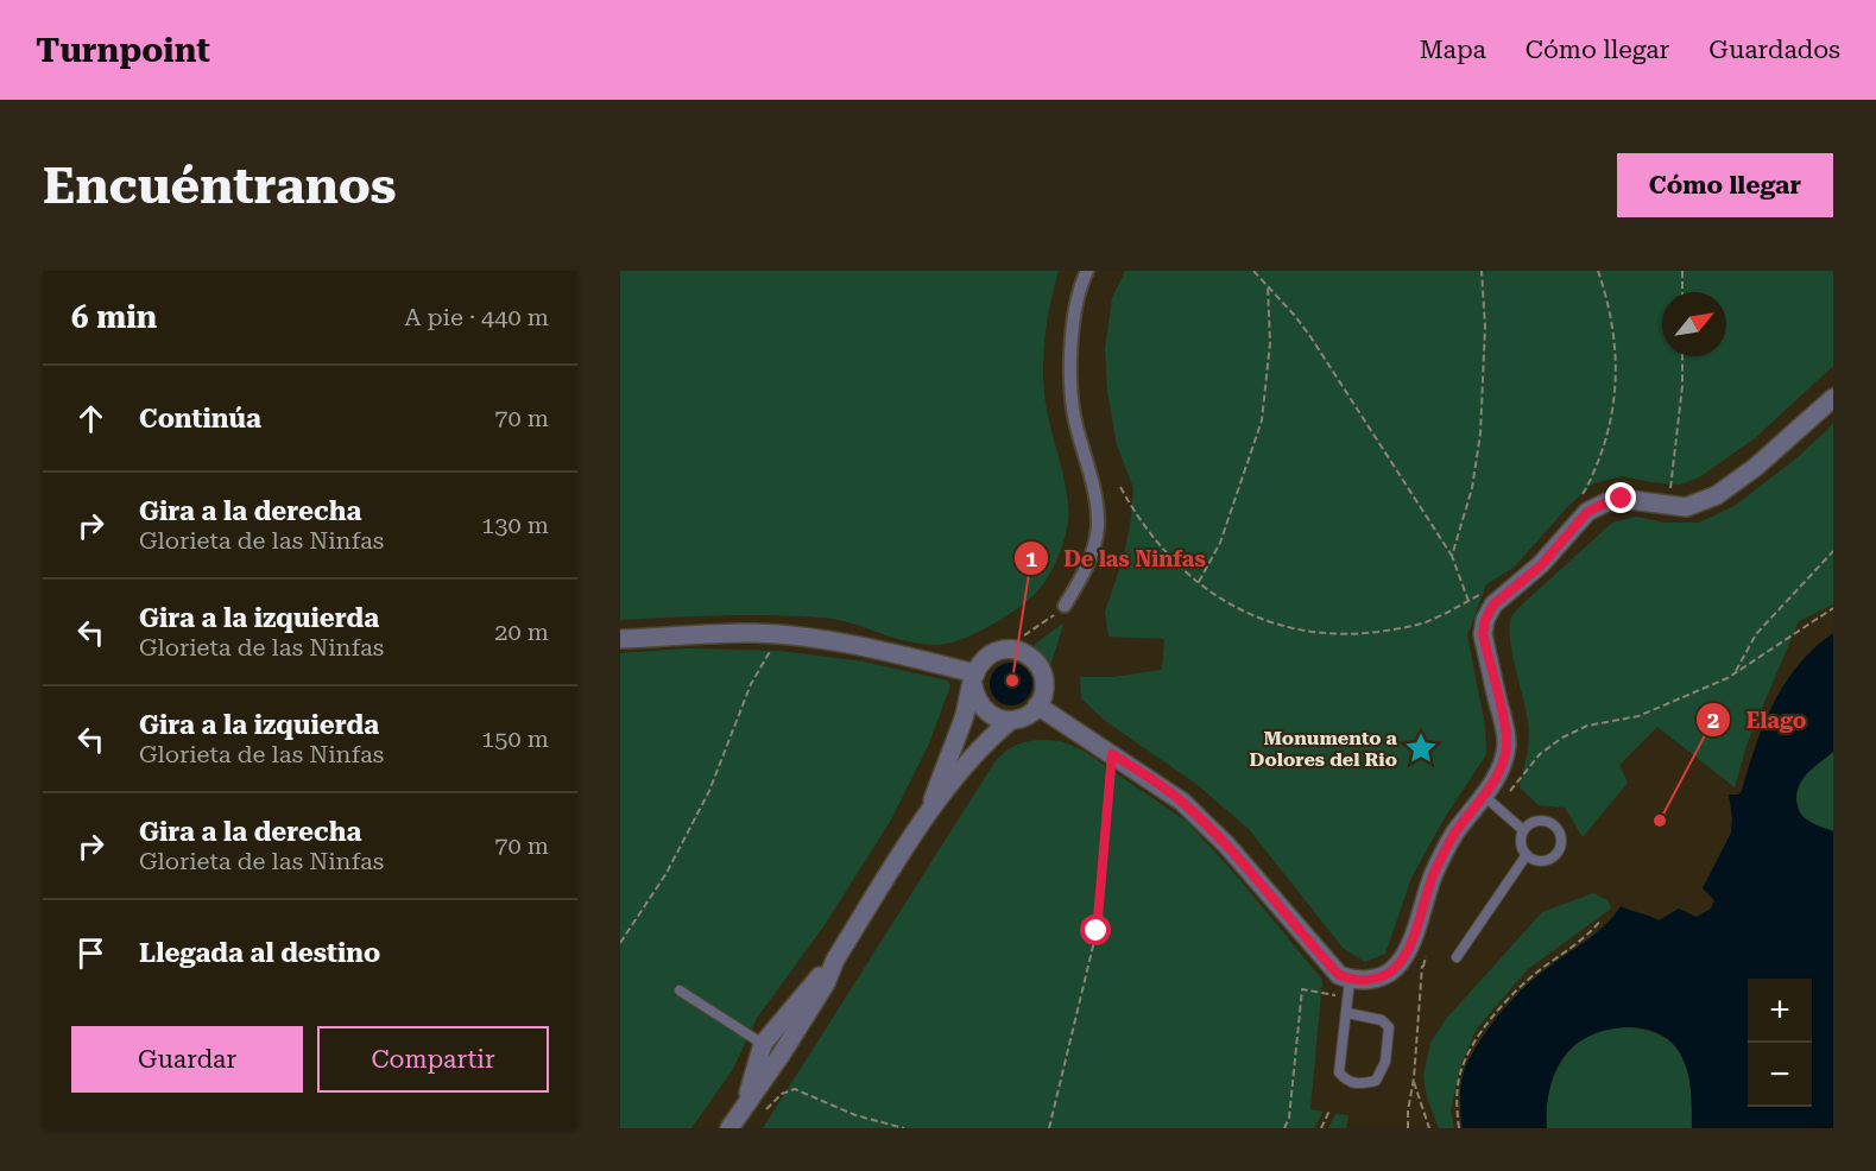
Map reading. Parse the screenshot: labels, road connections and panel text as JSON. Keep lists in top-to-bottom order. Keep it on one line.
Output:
{"places":{"other":["De las Ninfas","Elago"],"place":["Monumento a Dolores del Rio"]},"north":"top right","page":{"header":"Turnpoint","nav":["Mapa","Cómo llegar","Guardados"],"buttons":["Cómo llegar",["Guardar","Compartir"]],"title":"Encuéntranos","heading":["6 min","A pie · 440 m"],"list":[["Continúa","70 m"],["Gira a la derecha","Glorieta de las Ninfas","130 m"],["Gira a la izquierda","Glorieta de las Ninfas","20 m"],["Gira a la izquierda","Glorieta de las Ninfas","150 m"],["Gira a la derecha","Glorieta de las Ninfas","70 m"],"Llegada al destino"],"map_buttons":["+","−"]}}
